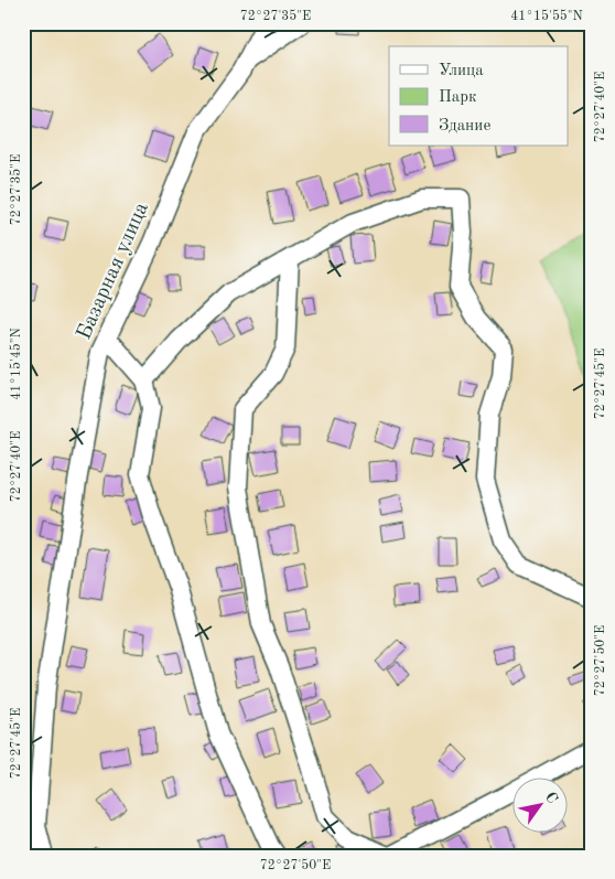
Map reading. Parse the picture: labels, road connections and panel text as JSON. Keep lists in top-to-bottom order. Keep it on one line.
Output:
{"streets":{"street":["Базарная улица"]},"legend":["Улица","Парк","Здание"],"north":"top right","coordinates":["72°27'35\"E","41°15'55\"N","72°27'40\"E","41°15'45\"N","72°27'45\"E","72°27'50\"E"]}
